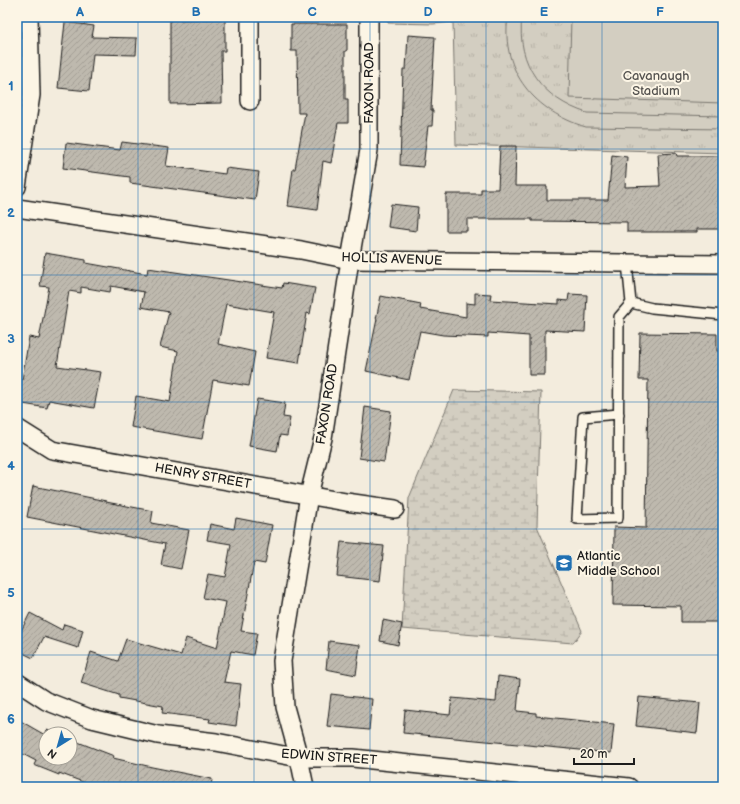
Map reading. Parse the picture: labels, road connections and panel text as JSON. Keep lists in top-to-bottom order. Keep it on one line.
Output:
{"streets":{"street":["FAXON ROAD","HOLLIS AVENUE","HENRY STREET","EDWIN STREET"]},"crossings":[["FAXON ROAD","HOLLIS AVENUE"],["FAXON ROAD","HENRY STREET"],["FAXON ROAD","EDWIN STREET"]],"parks":["Cavanaugh Stadium"],"places":{"school or university":["Atlantic Middle School"]},"scale_bar":"20 m","north":"bottom left","grid":{"columns":["A","B","C","D","E","F"],"rows":["1","2","3","4","5","6"]}}
